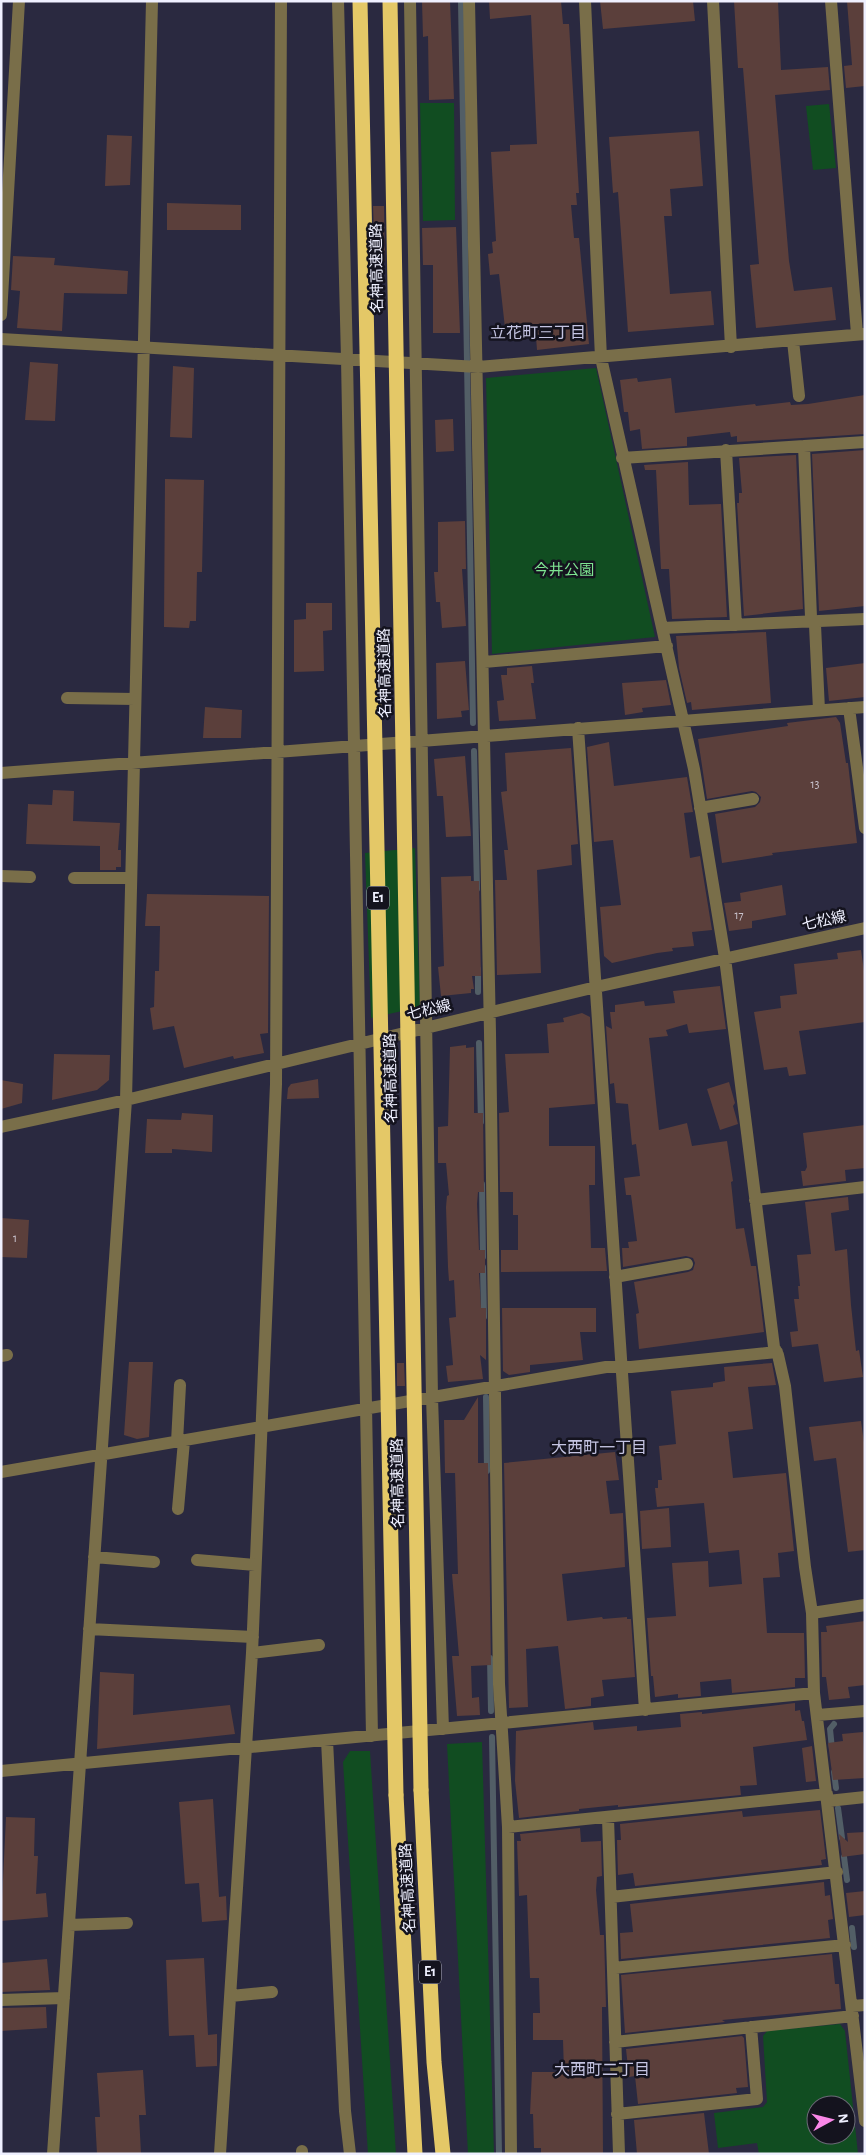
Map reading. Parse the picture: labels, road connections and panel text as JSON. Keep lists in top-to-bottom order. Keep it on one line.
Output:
{"streets":{"highway":["名神高速道路","E1"],"street":["七松線"]},"districts":["立花町三丁目","大西町一丁目","大西町二丁目"],"parks":["今井公園"],"house_numbers":["13","17","1"],"north":"right"}
